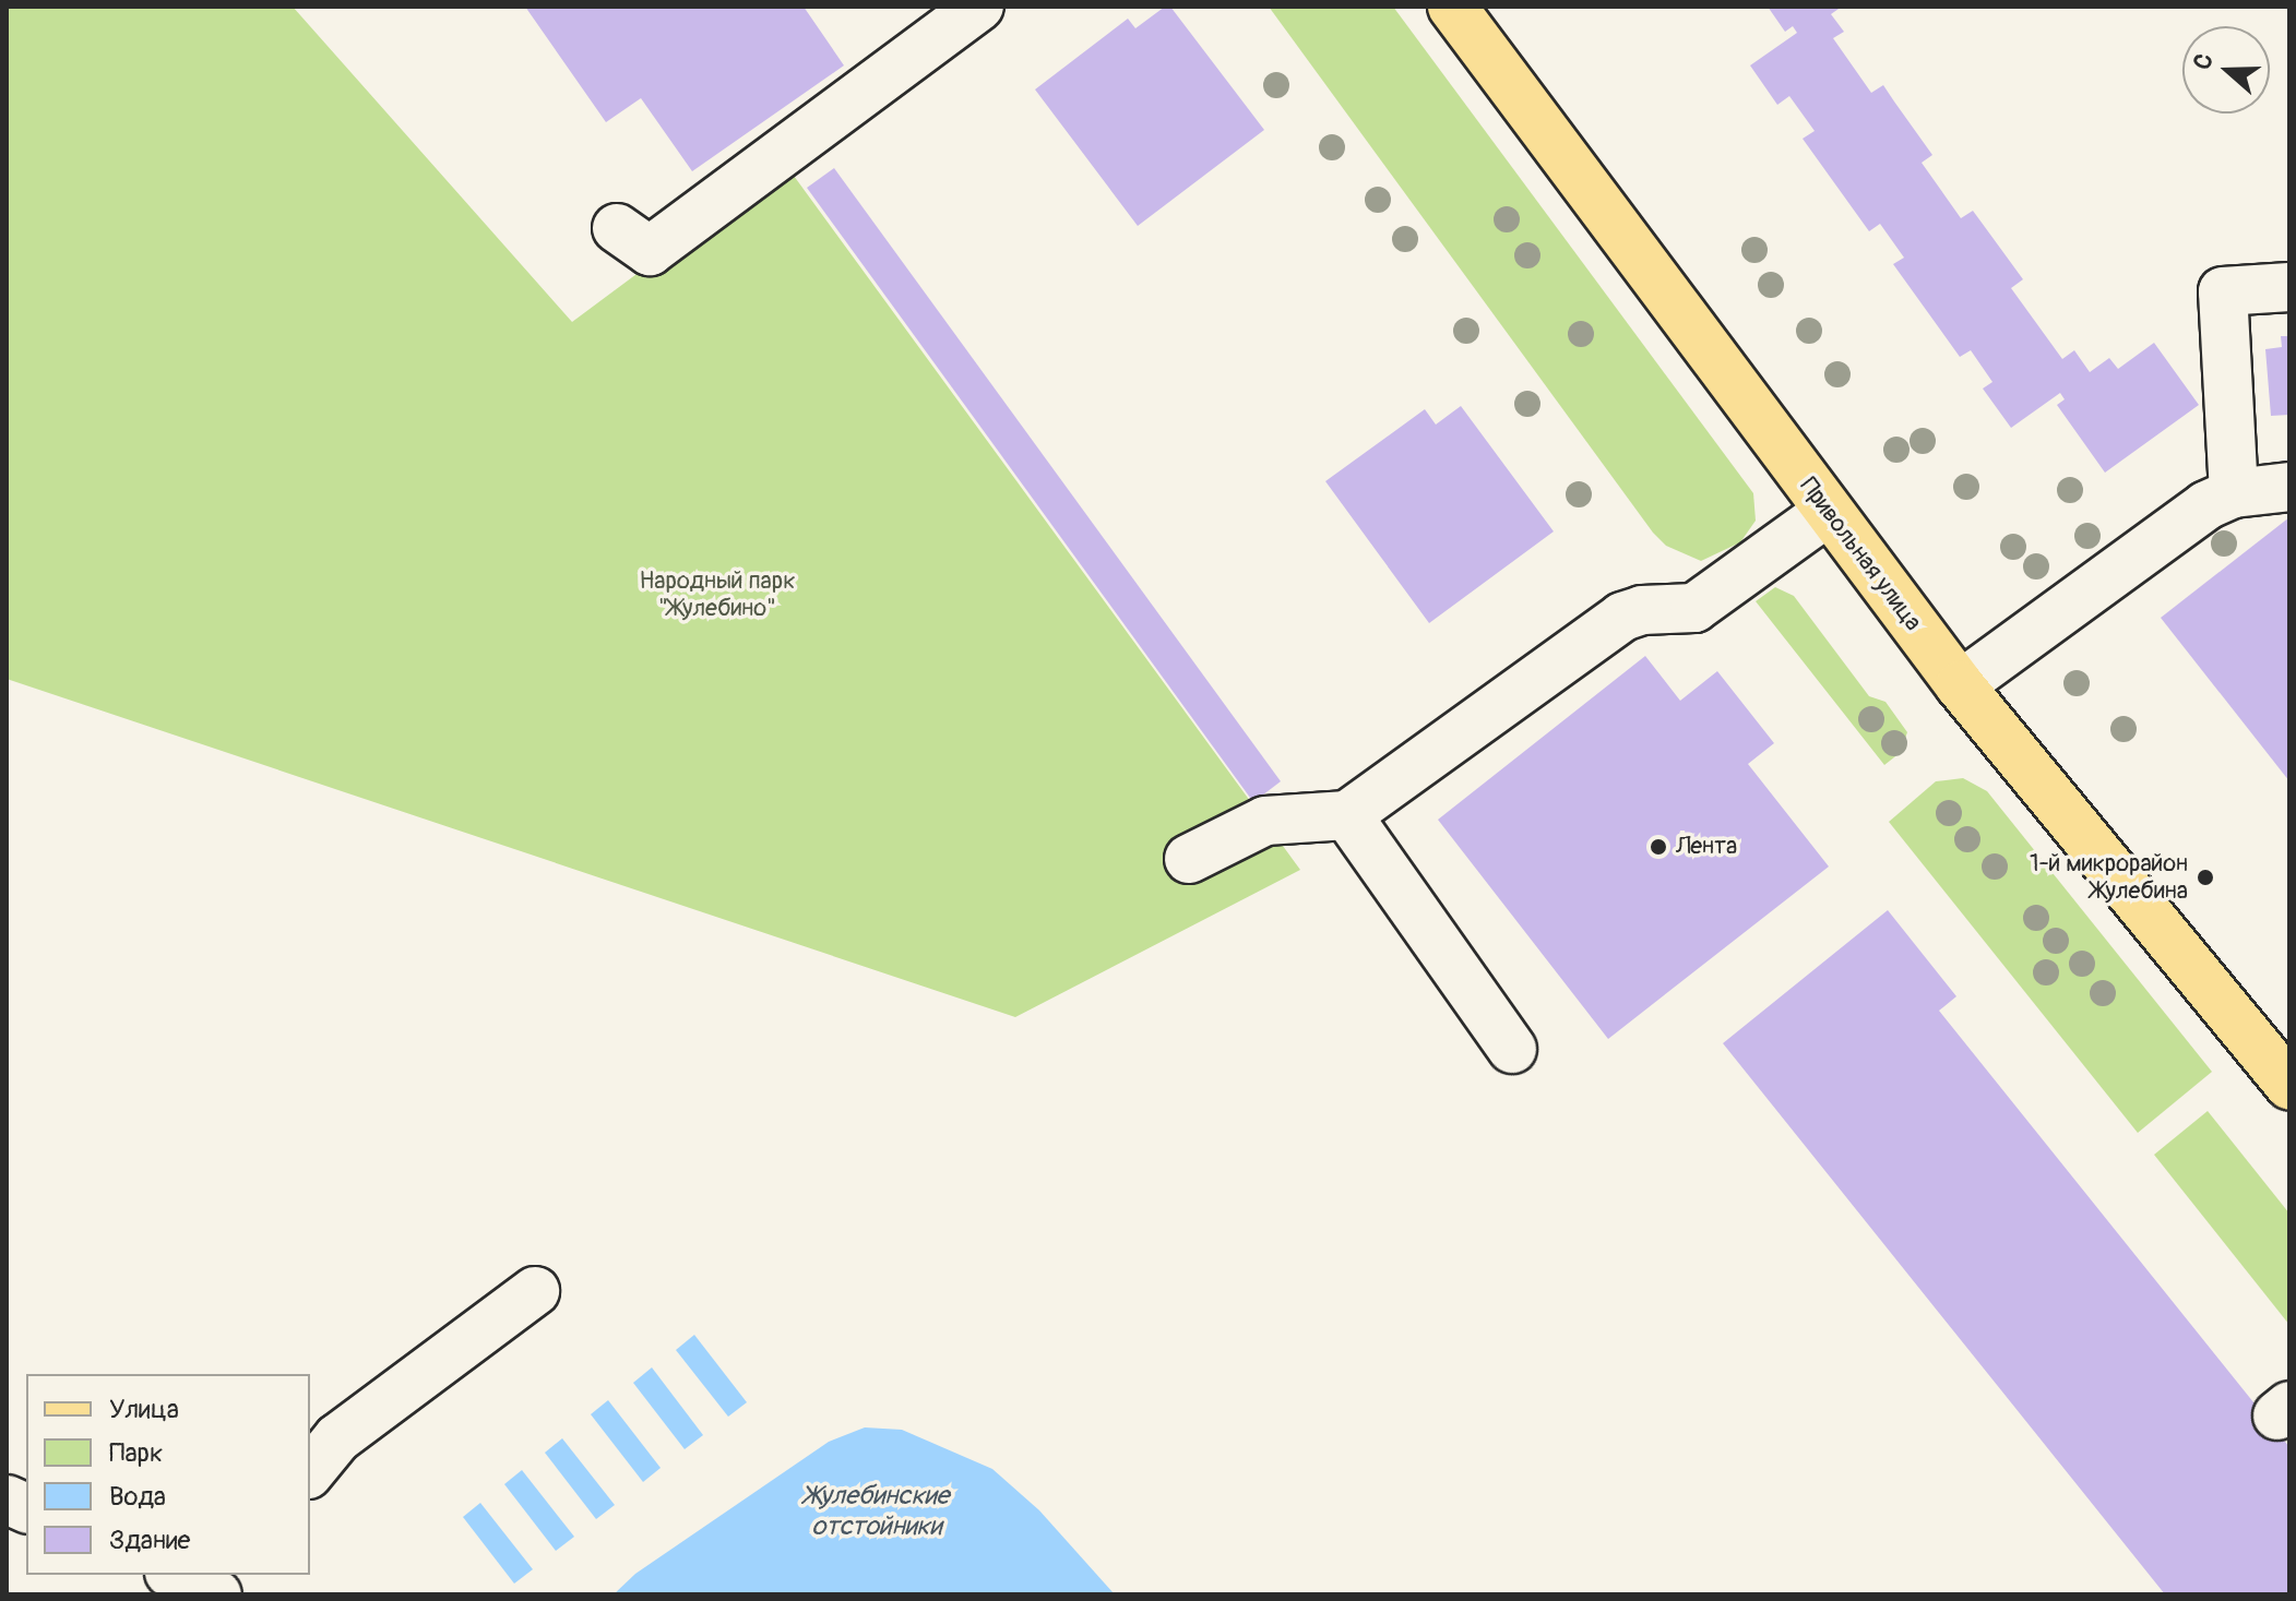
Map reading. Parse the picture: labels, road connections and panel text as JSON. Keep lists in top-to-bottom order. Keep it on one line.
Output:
{"streets":{"main road":["Привольная улица"]},"water":["Жулебинские отстойники"],"parks":["Народный парк \"Жулебино\""],"places":["Лента","1-й микрорайон Жулебина"],"legend":["Улица","Парк","Вода","Здание"],"north":"left"}
